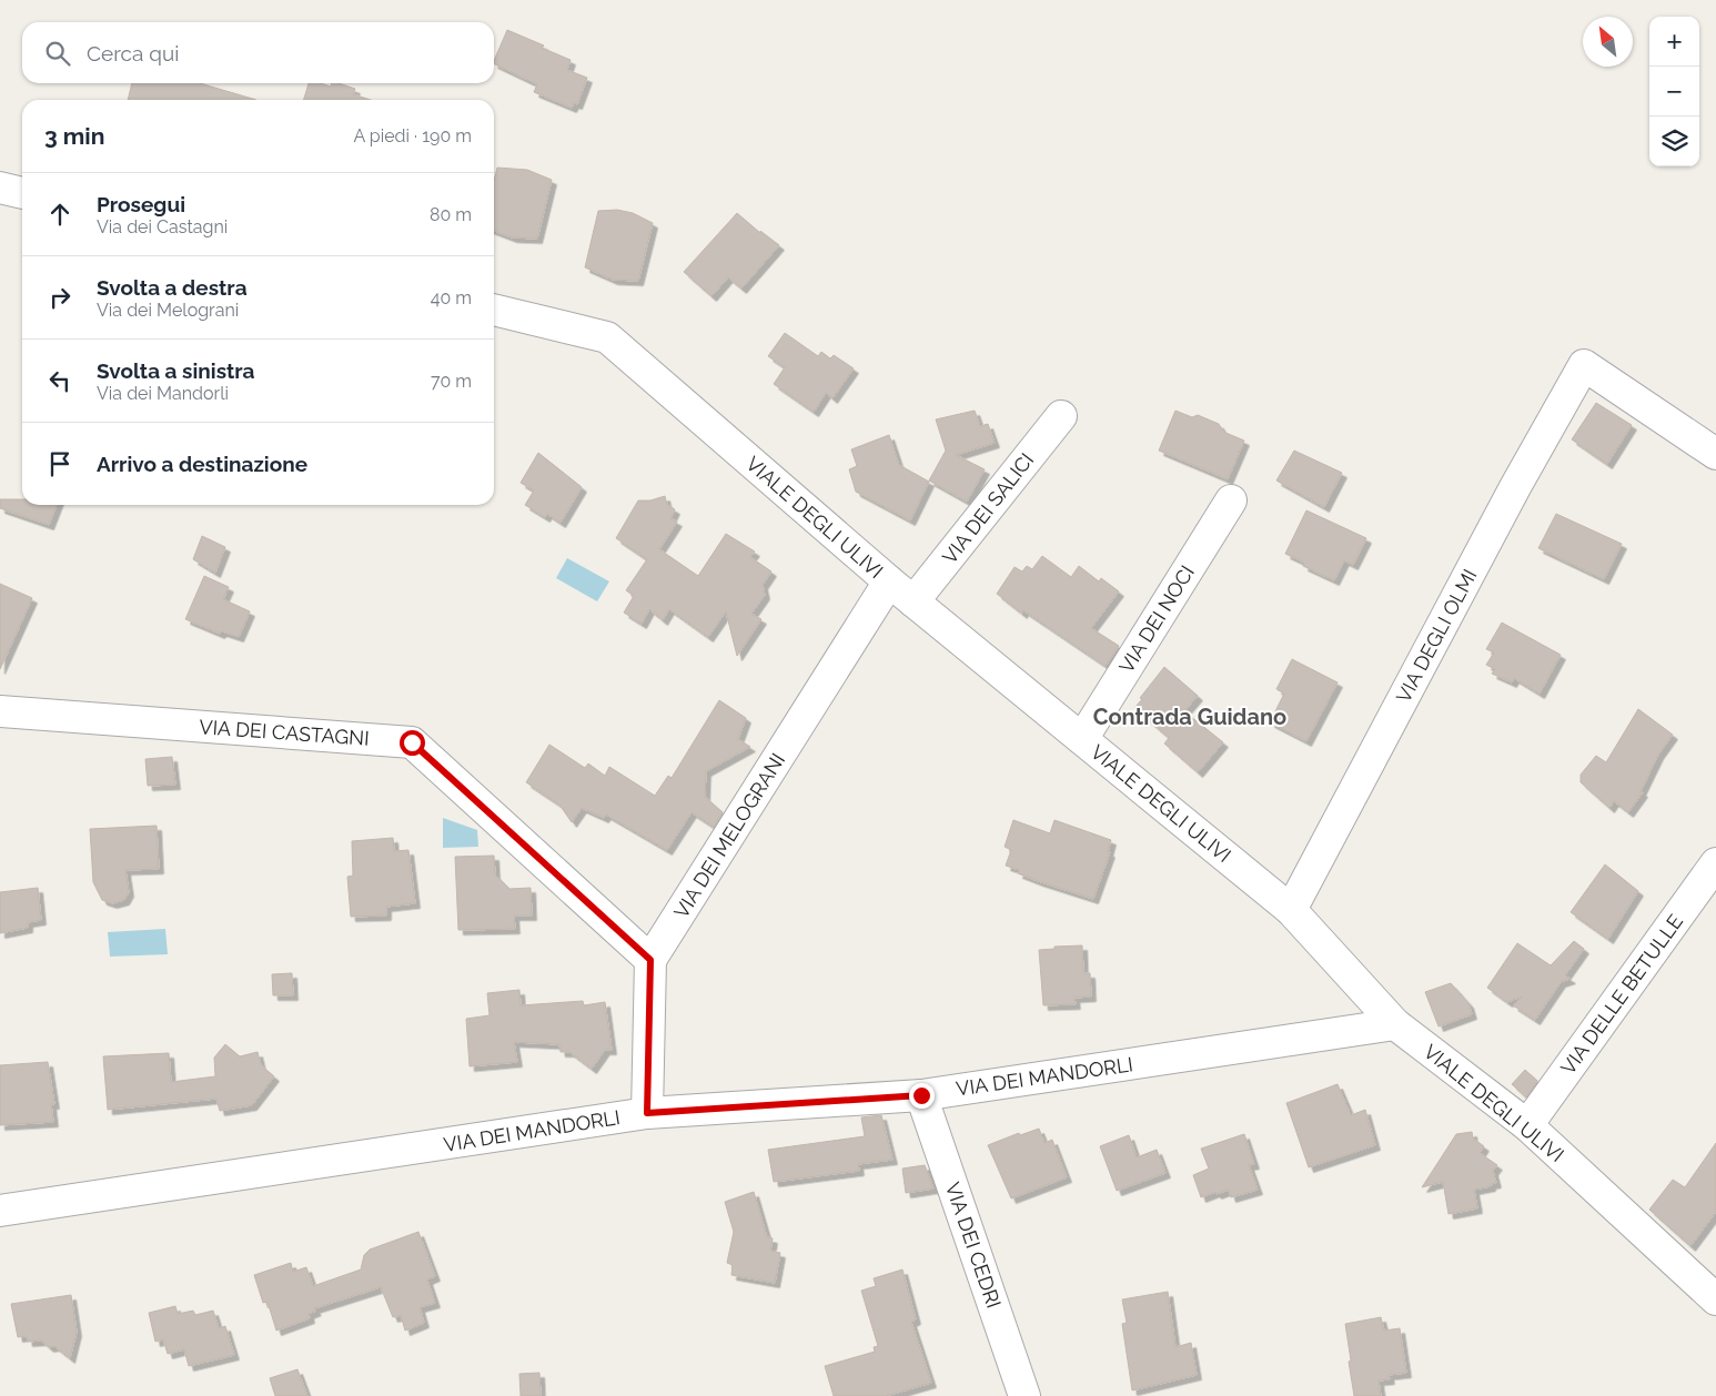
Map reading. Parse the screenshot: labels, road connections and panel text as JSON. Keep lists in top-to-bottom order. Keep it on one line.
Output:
{"streets":{"street":["VIA DEI SALICI","VIALE DEGLI ULIVI","VIA DEI NOCI","VIA DEGLI OLMI","VIA DEI CASTAGNI","VIA DEI MELOGRANI","VIA DELLE BETULLE","VIA DEI MANDORLI","VIA DEI CEDRI"]},"crossings":[["VIA DEI SALICI","VIALE DEGLI ULIVI"],["VIALE DEGLI ULIVI","VIA DEI NOCI"],["VIALE DEGLI ULIVI","VIA DEGLI OLMI"],["VIALE DEGLI ULIVI","VIA DEI MELOGRANI"],["VIALE DEGLI ULIVI","VIA DELLE BETULLE"],["VIALE DEGLI ULIVI","VIA DEI MANDORLI"],["VIA DEI CASTAGNI","VIA DEI MELOGRANI"],["VIA DEI MANDORLI","VIA DEI CEDRI"]],"districts":["Contrada Guidano"],"north":"top left","page":{"map_buttons":["+","−"],"search":"Cerca qui","heading":["3 min","A piedi · 190 m"],"list":[["Prosegui","Via dei Castagni","80 m"],["Svolta a destra","Via dei Melograni","40 m"],["Svolta a sinistra","Via dei Mandorli","70 m"],"Arrivo a destinazione"]}}
